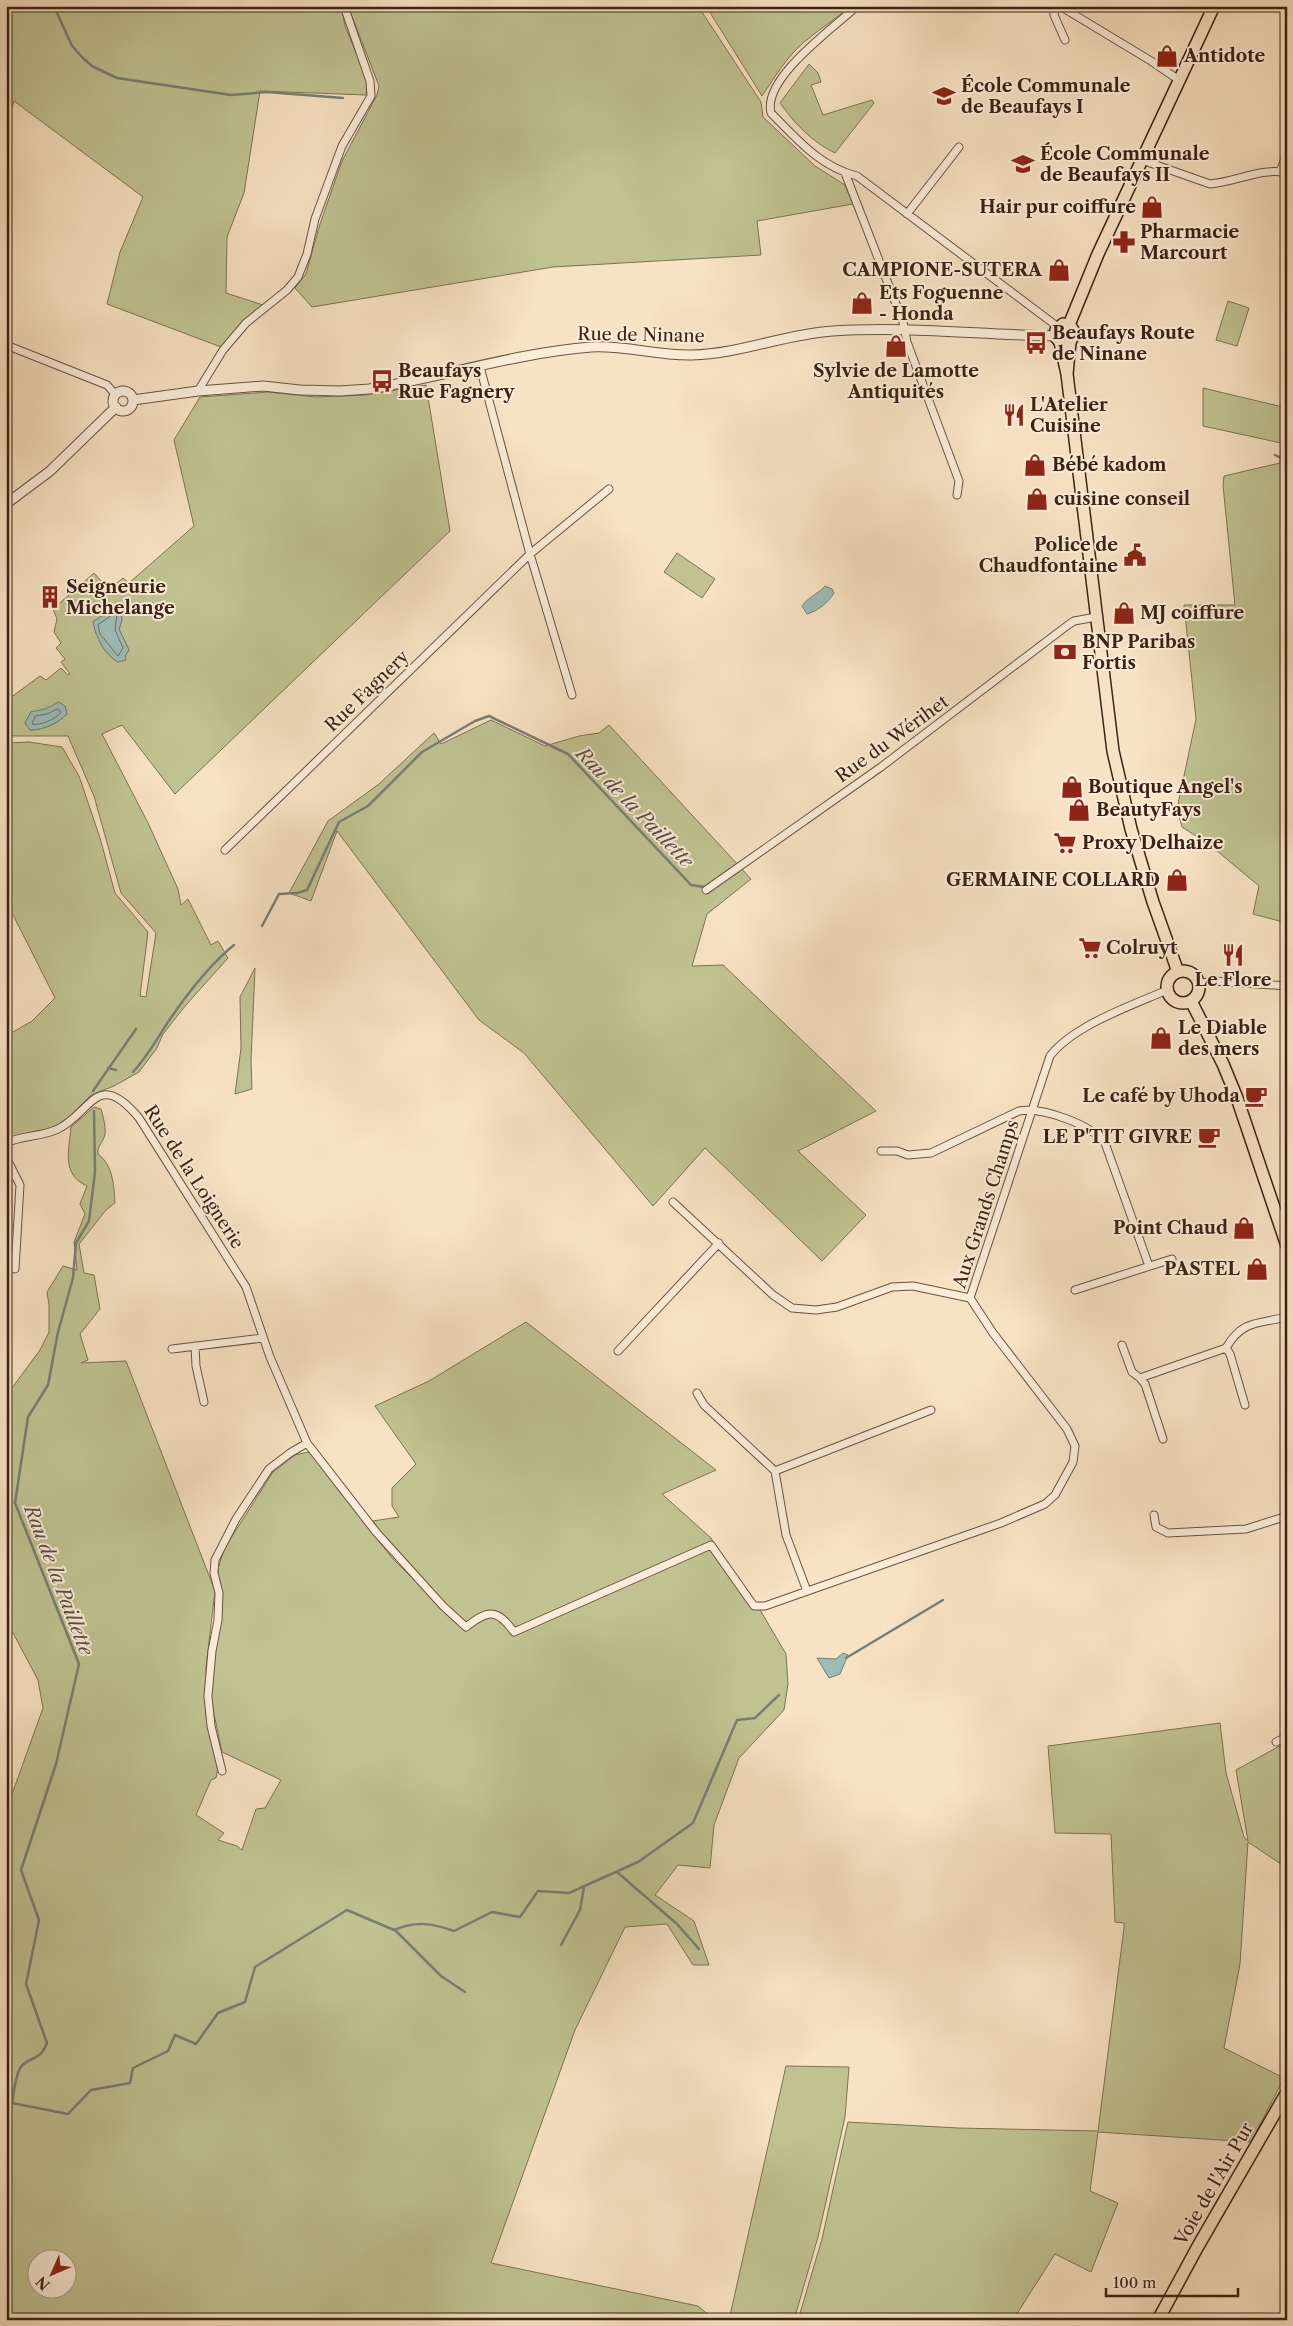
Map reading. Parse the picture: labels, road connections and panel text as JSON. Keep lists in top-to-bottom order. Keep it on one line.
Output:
{"streets":{"main road":["Voie de l'Air Pur"],"street":["Rue de Ninane","Rue Fagnery","Rue du Wérihet","Rue de la Loignerie","Aux Grands Champs"]},"crossings":[["Rue de la Loignerie","Aux Grands Champs"]],"water":["Rau de la Paillette"],"places":{"shop":["Antidote","Hair pur coiffure","CAMPIONE-SUTERA","Ets Foguenne - Honda","Sylvie de Lamotte Antiquités","Bébé kadom","cuisine conseil","MJ coiffure","Boutique Angel's","BeautyFays","GERMAINE COLLARD","Le Diable des mers","Point Chaud","PASTEL"],"school or university":["École Communale de Beaufays I","École Communale de Beaufays II"],"pharmacy":["Pharmacie Marcourt"],"bus stop":["Beaufays Route de Ninane","Beaufays Rue Fagnery"],"restaurant":["L'Atelier Cuisine","Le Flore"],"public building":["Police de Chaudfontaine"],"building":["Seigneurie Michelange"],"bank":["BNP Paribas Fortis"],"supermarket":["Proxy Delhaize","Colruyt"],"cafe":["Le café by Uhoda","LE P'TIT GIVRE"]},"scale_bar":"100 m","north":"bottom left"}
